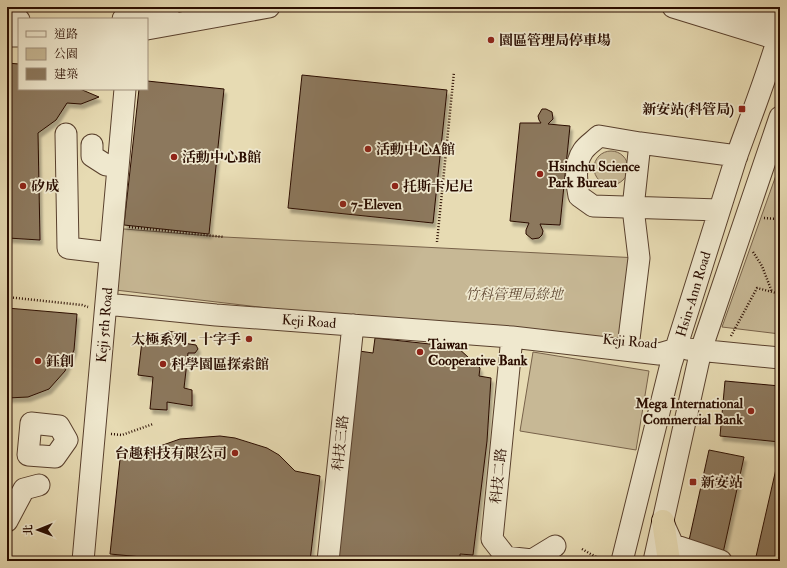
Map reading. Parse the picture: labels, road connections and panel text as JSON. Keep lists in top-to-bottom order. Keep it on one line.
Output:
{"streets":{"street":["Hsin-Ann Road","Keji Road","Keji 5th Road","科技三路","科技二路"]},"crossings":[["Hsin-Ann Road","Keji Road"],["Keji Road","Keji 5th Road"],["Keji Road","科技三路"],["Keji Road","科技二路"]],"parks":["竹科管理局綠地"],"places":{"other":["園區管理局停車場","活動中心A館","活動中心B館","Hsinchu Science Park Bureau","矽成","托斯卡尼尼","7-Eleven","太極系列 - 十字手","Taiwan Cooperative Bank","鈺創","科學園區探索館","Mega International Commercial Bank","台趣科技有限公司"],"transit":["新安站(科管局)","新安站"]},"legend":["道路","公園","建築"],"north":"left"}
